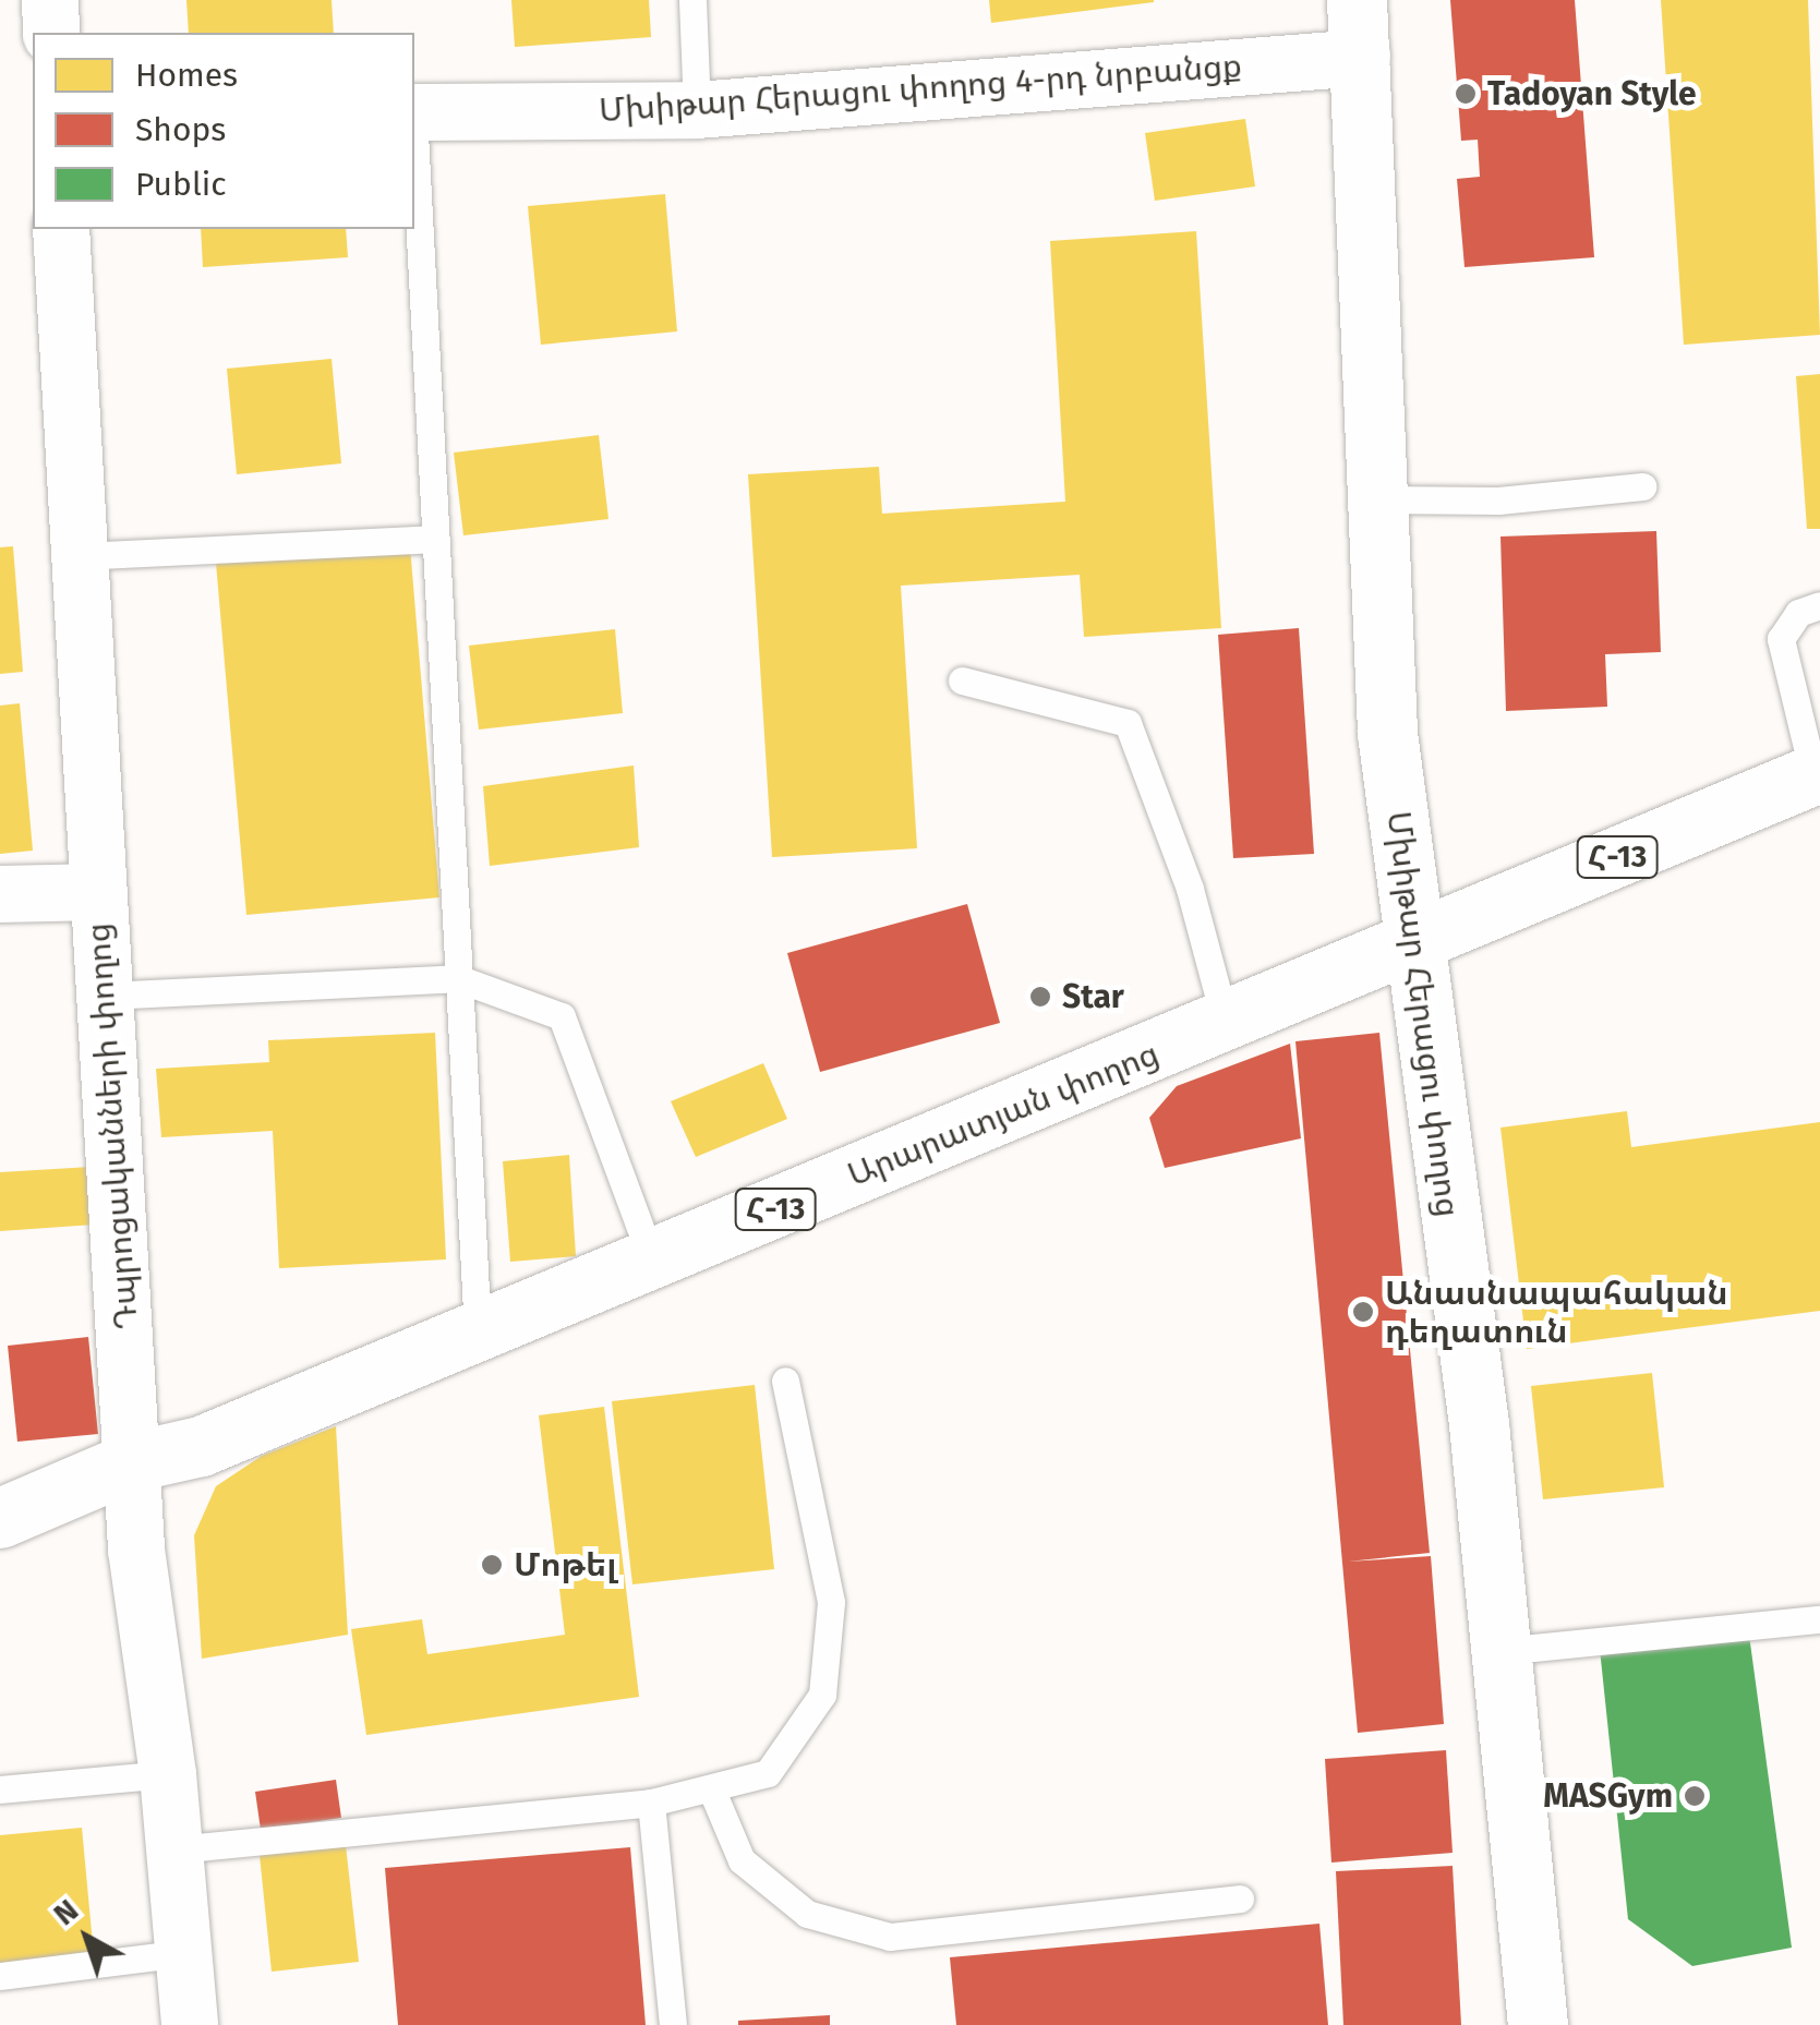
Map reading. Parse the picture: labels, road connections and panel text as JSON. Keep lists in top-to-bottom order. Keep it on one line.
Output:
{"streets":{"street":["Մխիթար Հերացու փողոց 4-րդ նրբանցք","Հ-13","Մխիթար Հերացու փողոց","Արարատյան փողոց","Դպրոցականների փողոց"]},"crossings":[["Մխիթար Հերացու փողոց 4-րդ նրբանցք","Մխիթար Հերացու փողոց"],["Մխիթար Հերացու փողոց","Արարատյան փողոց"],["Արարատյան փողոց","Դպրոցականների փողոց"]],"places":["Tadoyan Style","Star","Անասնապահական դեղատուն","Մոթել","MASGym"],"legend":["Homes","Shops","Public"],"north":"top left"}
